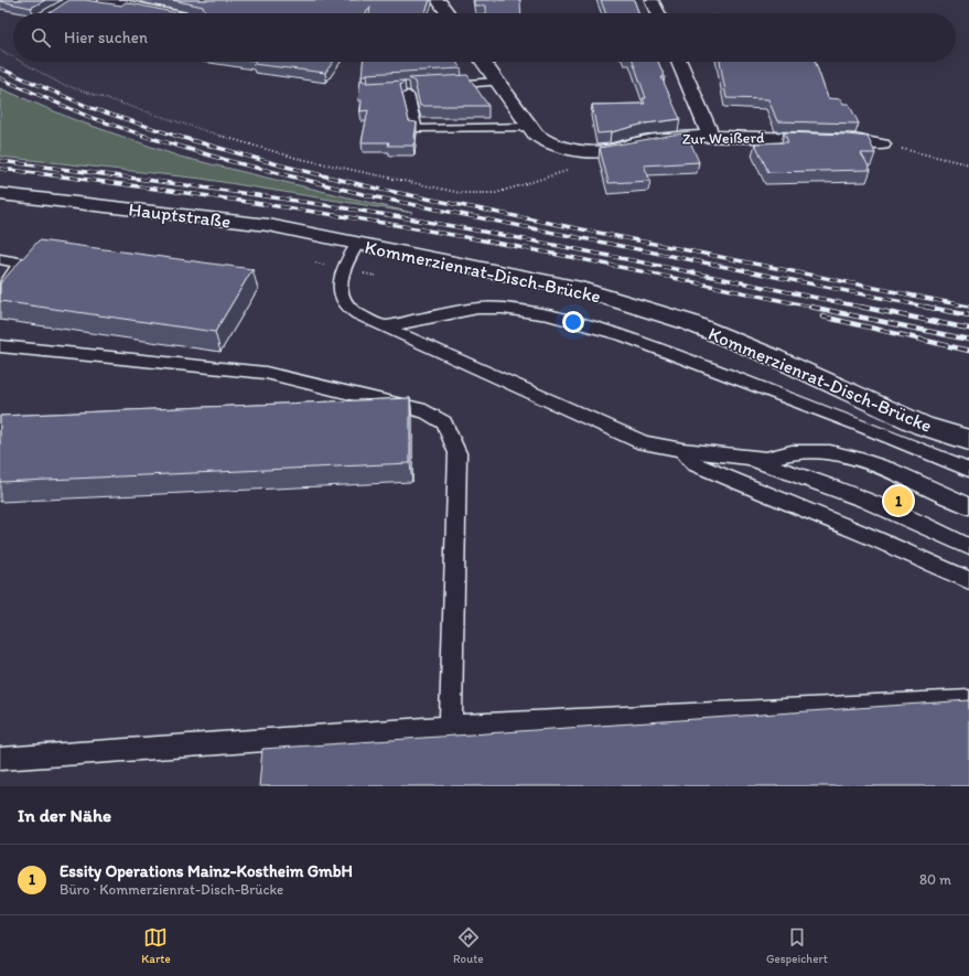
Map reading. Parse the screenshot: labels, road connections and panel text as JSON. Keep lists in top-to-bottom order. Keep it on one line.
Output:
{"streets":{"street":["Zur Weißerd","Hauptstraße","Kommerzienrat-Disch-Brücke"]},"crossings":[["Hauptstraße","Kommerzienrat-Disch-Brücke"]],"page":{"search":"Hier suchen","pins":"1","heading":"In der Nähe","list":[{"mark":"1","name":"Essity Operations Mainz-Kostheim GmbH","note":"Büro · Kommerzienrat-Disch-Brücke","value":"80 m"}],"nav":["Karte","Route","Gespeichert"]}}
